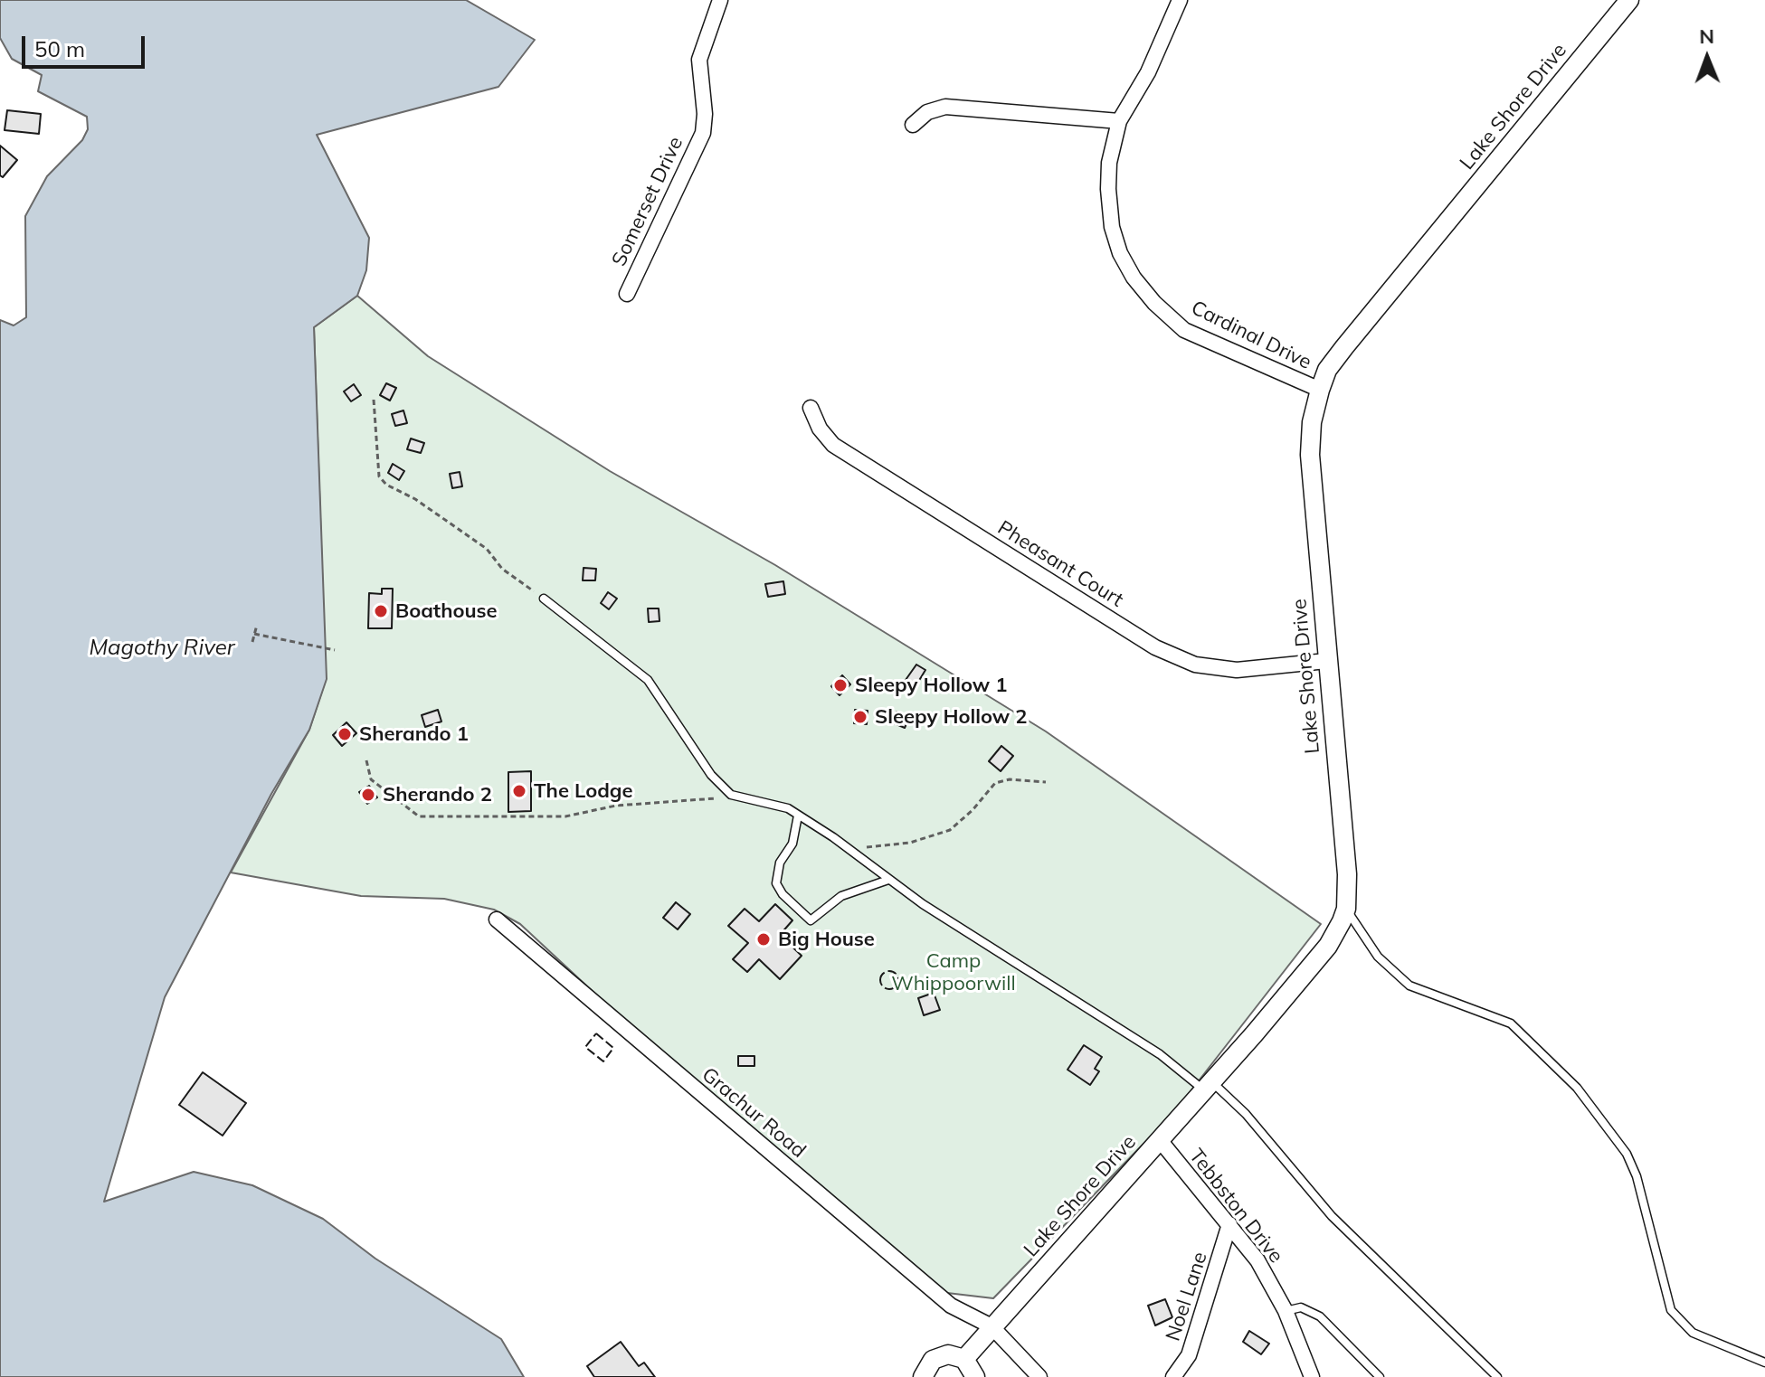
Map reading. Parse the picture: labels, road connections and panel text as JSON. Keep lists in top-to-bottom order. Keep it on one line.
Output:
{"streets":{"street":["Lake Shore Drive","Somerset Drive","Cardinal Drive","Pheasant Court","Grachur Road","Tebbston Drive","Noel Lane"]},"crossings":[["Lake Shore Drive","Cardinal Drive"],["Lake Shore Drive","Pheasant Court"],["Lake Shore Drive","Grachur Road"],["Lake Shore Drive","Tebbston Drive"],["Tebbston Drive","Noel Lane"]],"water":["Magothy River"],"parks":["Camp Whippoorwill"],"places":["Boathouse","Sleepy Hollow 1","Sleepy Hollow 2","Sherando 1","The Lodge","Sherando 2","Big House"],"scale_bar":"50 m","north":"top"}
